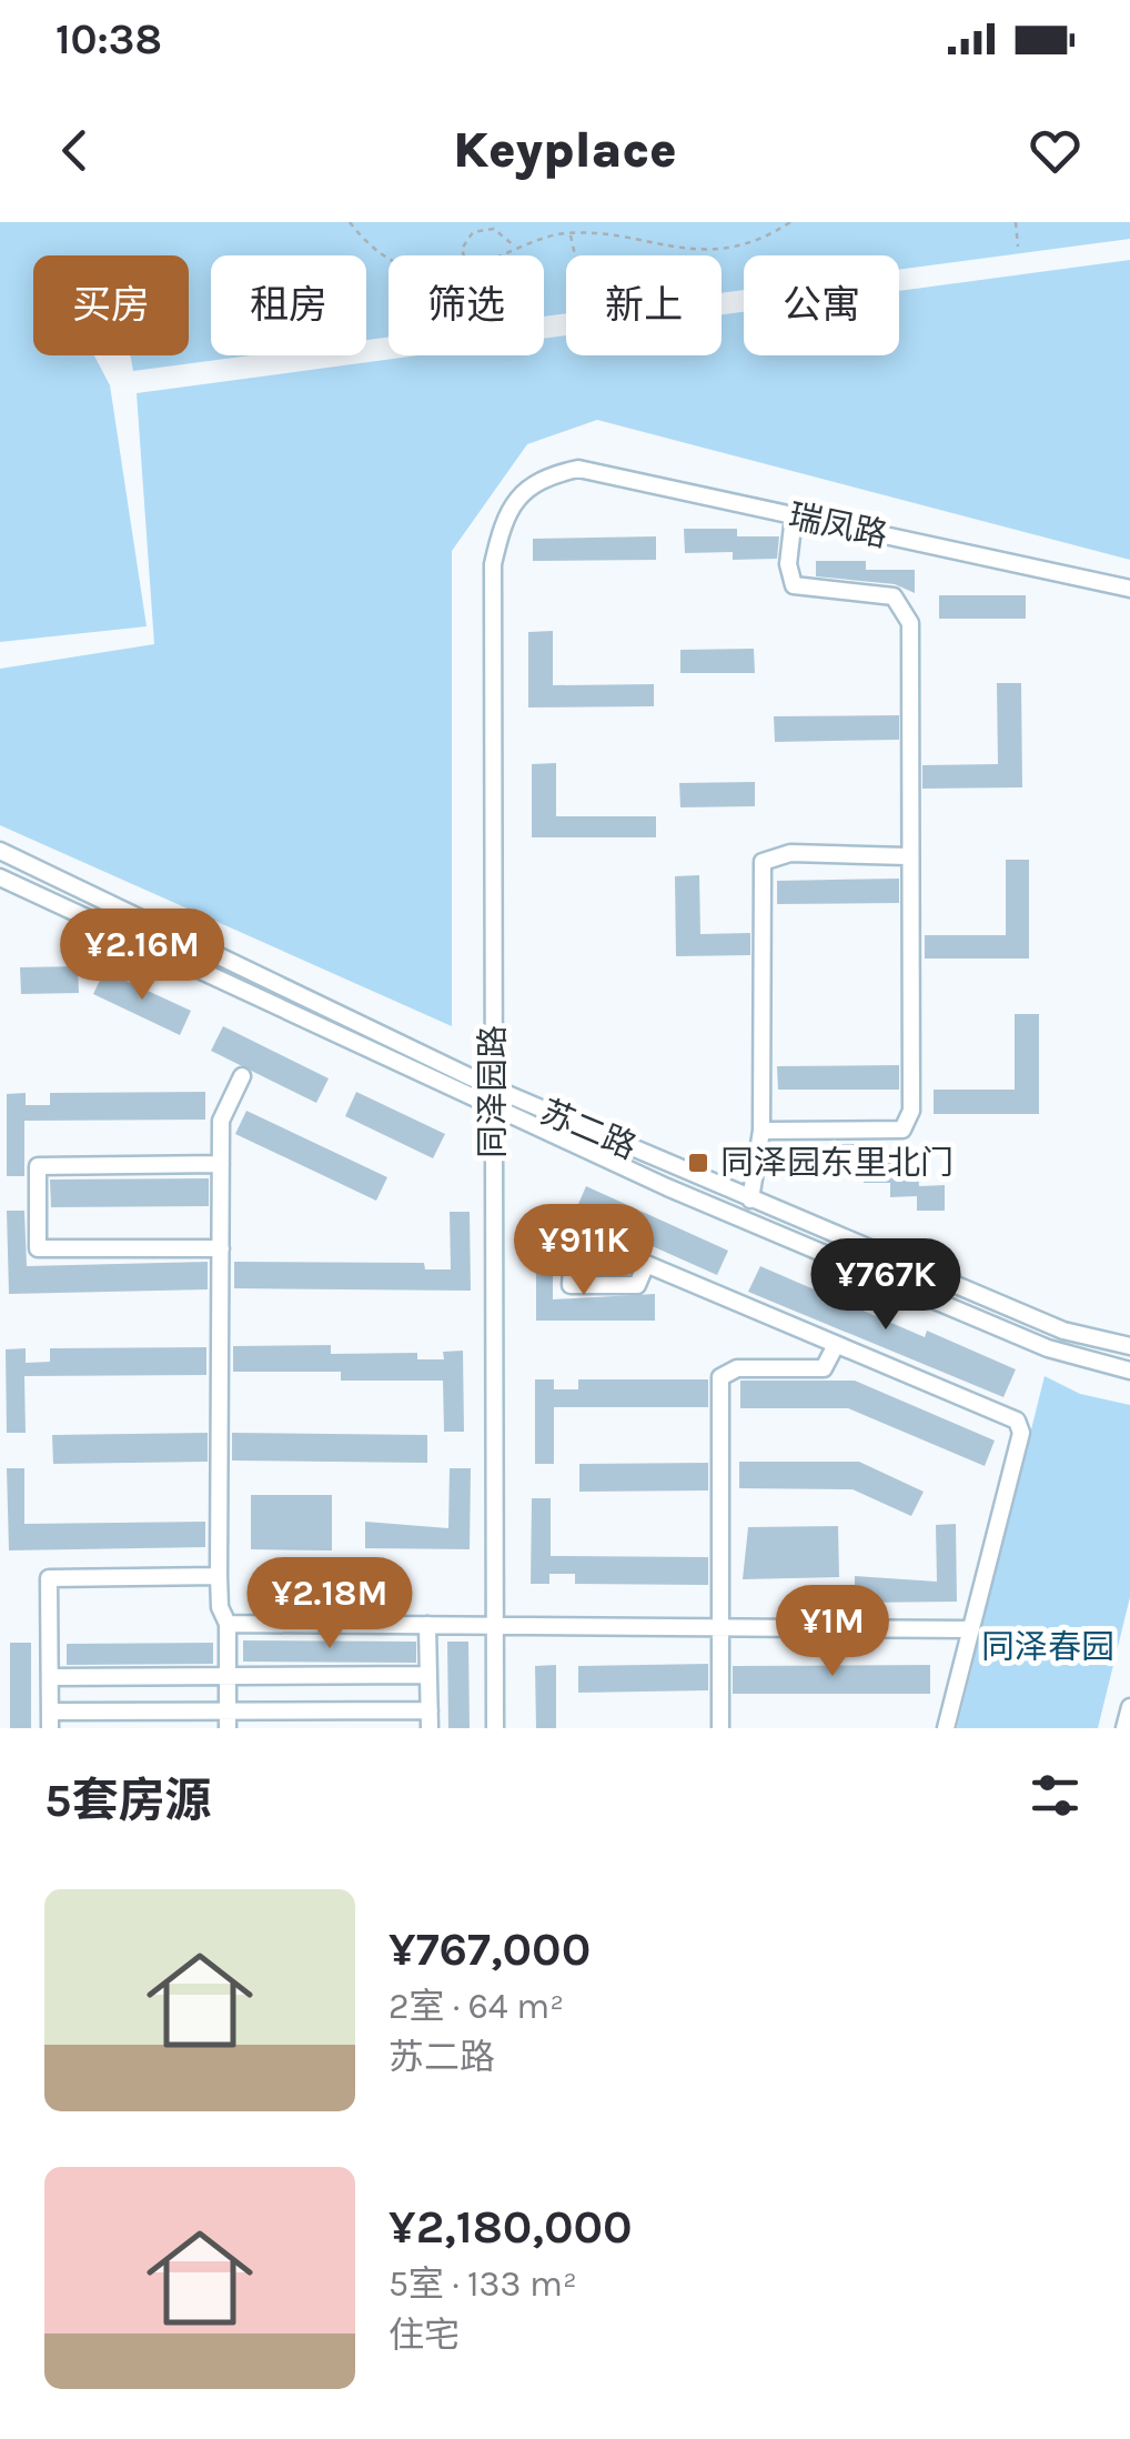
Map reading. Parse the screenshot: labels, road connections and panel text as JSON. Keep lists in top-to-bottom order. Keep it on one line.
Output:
{"streets":{"street":["瑞凤路","同泽园路","苏二路"]},"crossings":[["瑞凤路","同泽园路"],["同泽园路","苏二路"]],"parks":["同泽春园"],"places":{"transit":["同泽园东里北门"]},"page":{"status":"10:38","header":"Keyplace","chip":["买房","租房","筛选","新上","公寓"],"price":["¥2.16M","¥911K","¥767K","¥2.18M","¥1M"],"heading":"5套房源","list":[{"name":"¥767,000","note":"2室 · 64 m² · 苏二路"},{"name":"¥2,180,000","note":"5室 · 133 m² · 住宅"}]}}
